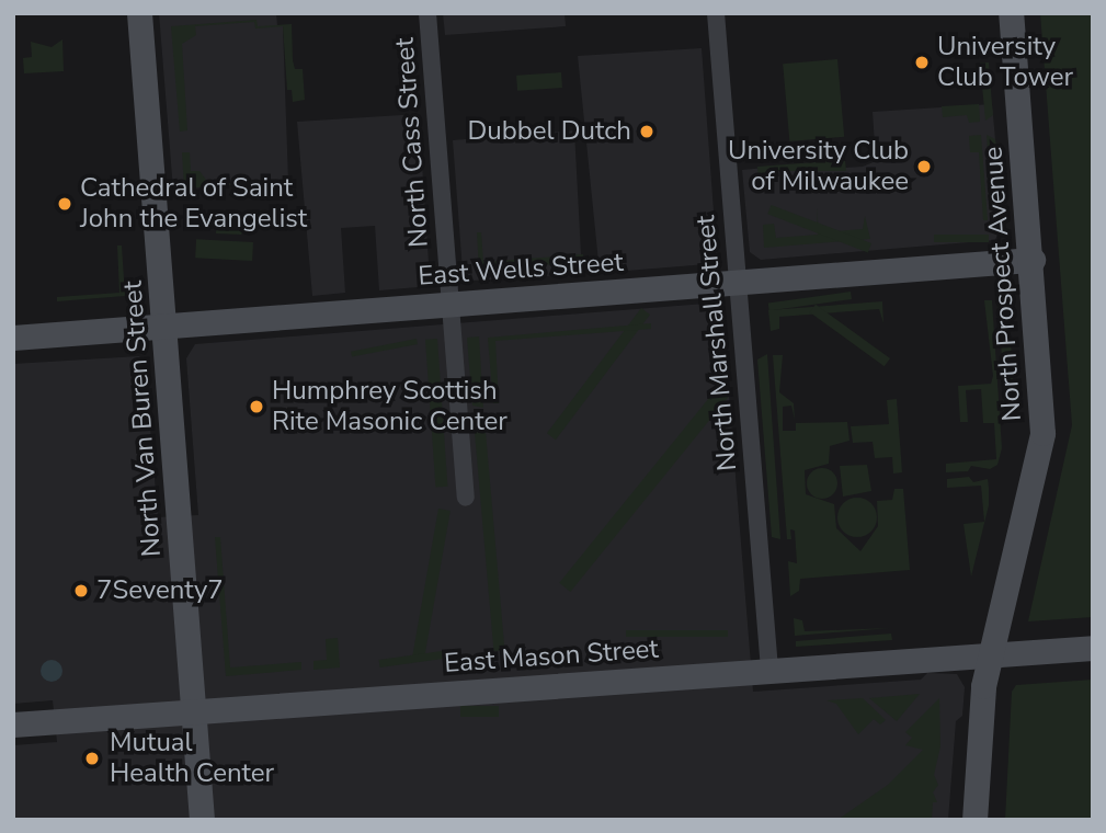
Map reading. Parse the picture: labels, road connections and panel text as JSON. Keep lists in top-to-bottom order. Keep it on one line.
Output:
{"streets":{"main road":["East Wells Street","North Prospect Avenue","North Van Buren Street","East Mason Street"],"street":["North Cass Street","North Marshall Street"]},"crossings":[["North Cass Street","East Wells Street"],["East Wells Street","North Prospect Avenue"],["East Wells Street","North Marshall Street"],["East Wells Street","North Van Buren Street"],["North Prospect Avenue","East Mason Street"],["North Marshall Street","East Mason Street"],["North Van Buren Street","East Mason Street"]],"places":["University Club Tower","Dubbel Dutch","University Club of Milwaukee","Cathedral of Saint John the Evangelist","Humphrey Scottish Rite Masonic Center","7Seventy7","Mutual Health Center"]}
